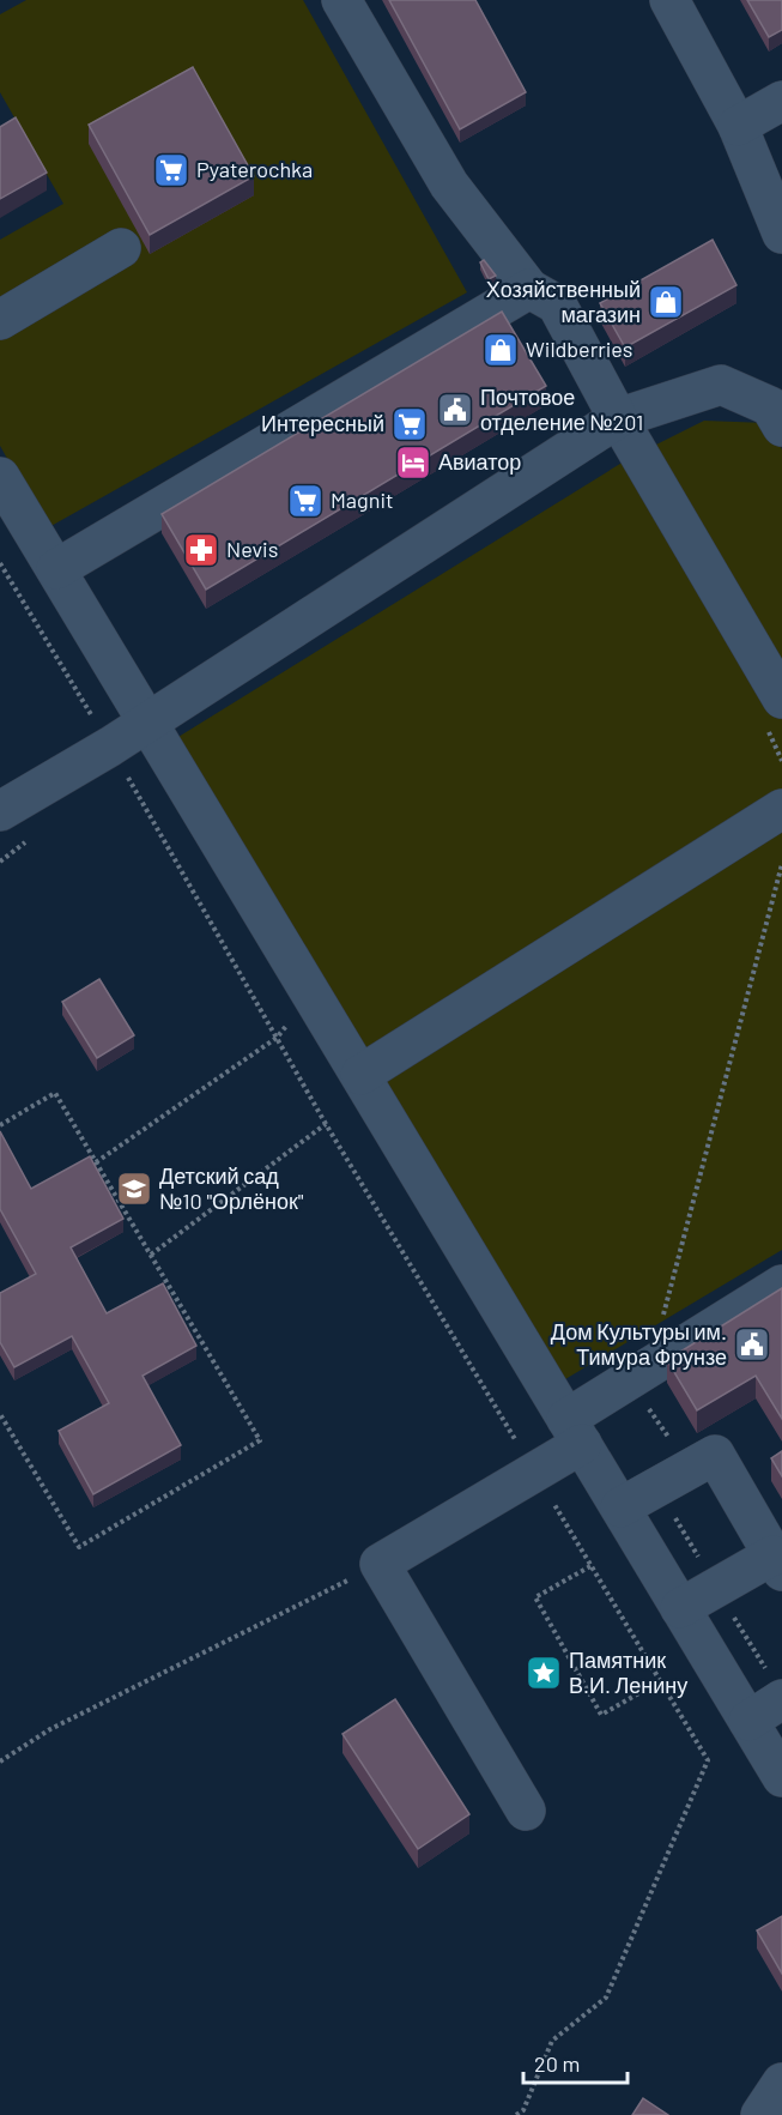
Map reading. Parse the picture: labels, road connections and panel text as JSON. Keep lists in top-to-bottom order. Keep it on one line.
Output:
{"places":{"supermarket":["Pyaterochka","Интересный","Magnit"],"shop":["Хозяйственный магазин","Wildberries"],"public building":["Почтовое отделение №201","Дом Культуры им. Тимура Фрунзе"],"hotel":["Авиатор"],"pharmacy":["Nevis"],"school or university":["Детский сад №10 \"Орлёнок\""],"place":["Памятник В.И. Ленину"]},"scale_bar":"20 m"}
